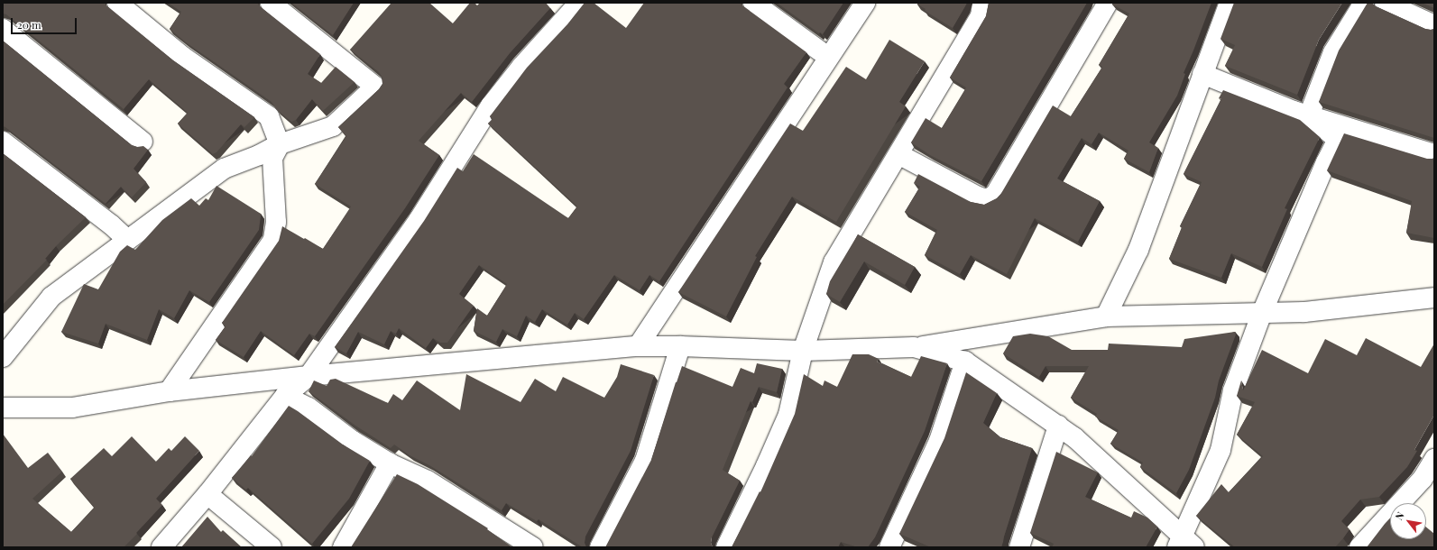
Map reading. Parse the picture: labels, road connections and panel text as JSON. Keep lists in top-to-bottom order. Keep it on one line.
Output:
{"scale_bar":"20 m","north":"top left"}
